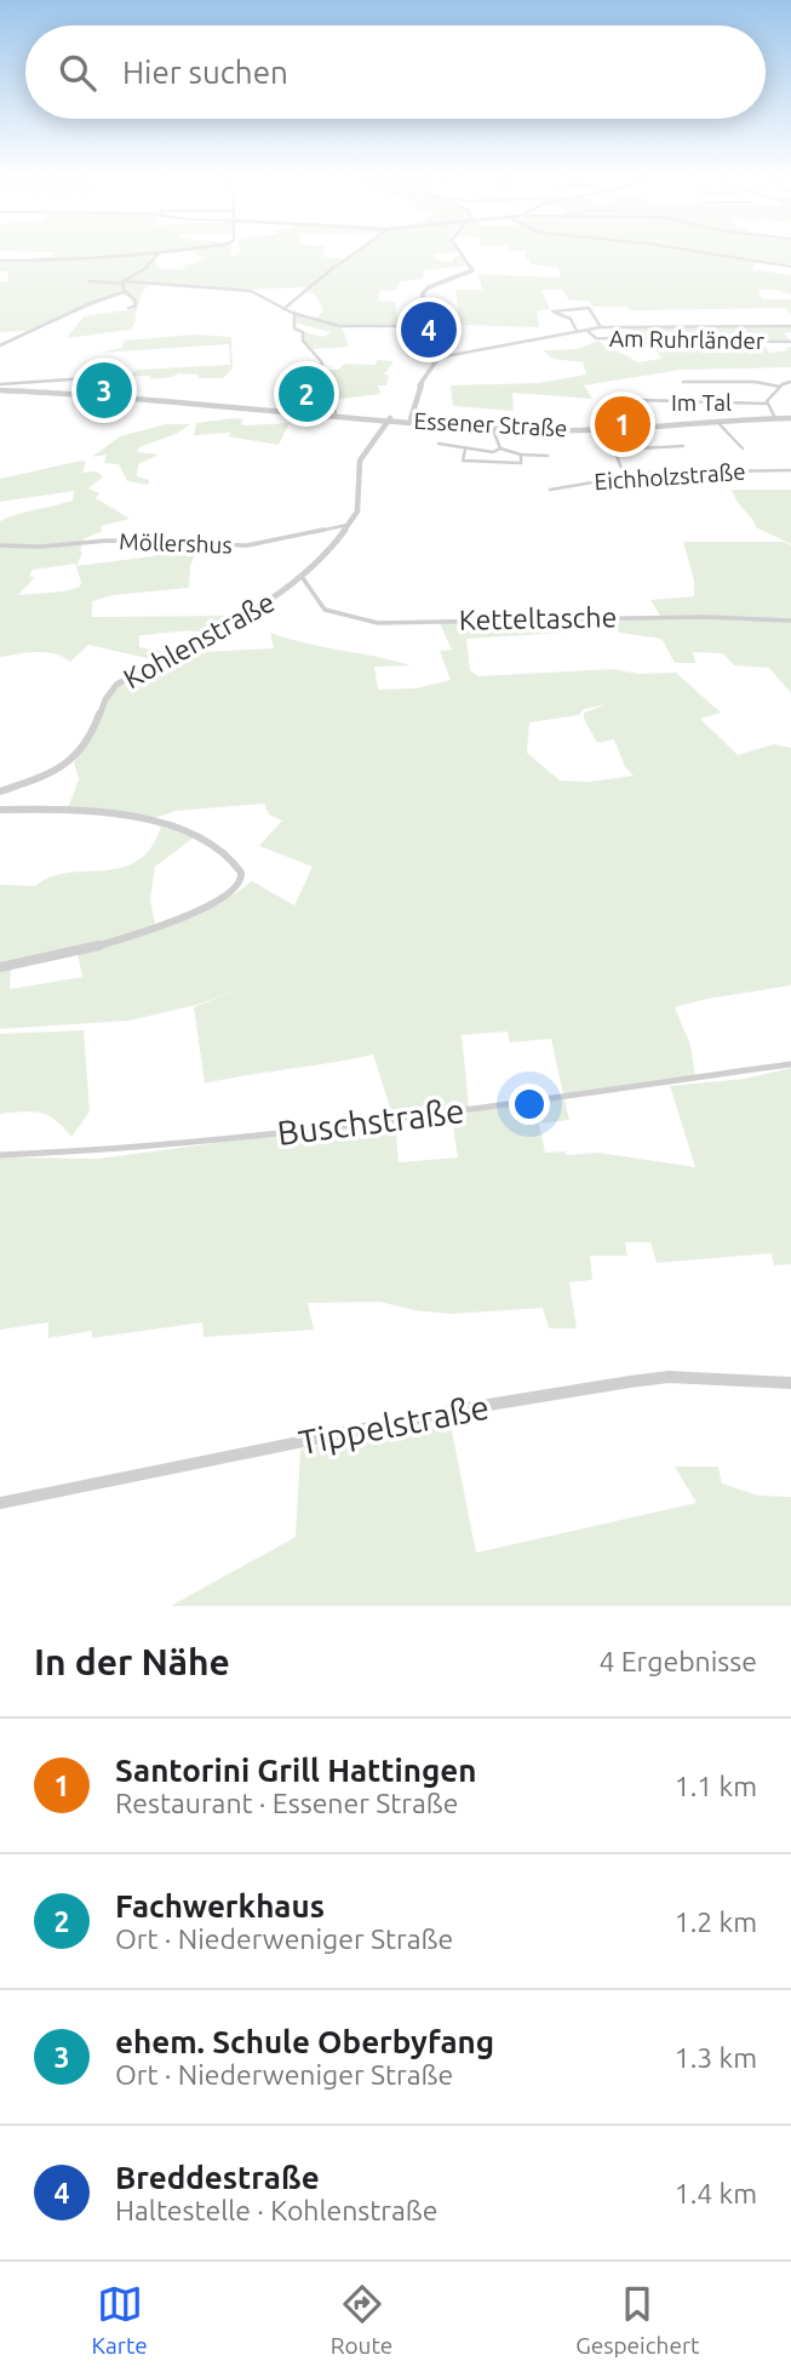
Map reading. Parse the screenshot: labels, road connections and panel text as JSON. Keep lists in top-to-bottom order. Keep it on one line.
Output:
{"streets":{"street":["Am Ruhrländer","Im Tal","Essener Straße","Eichholzstraße","Möllershus","Ketteltasche","Kohlenstraße","Buschstraße","Tippelstraße"]},"crossings":[["Im Tal","Essener Straße"],["Essener Straße","Kohlenstraße"],["Möllershus","Kohlenstraße"],["Ketteltasche","Kohlenstraße"]],"page":{"search":"Hier suchen","pins":["4","3","2","1"],"heading":["In der Nähe","4 Ergebnisse"],"list":[{"mark":"1","name":"Santorini Grill Hattingen","note":"Restaurant · Essener Straße","value":"1.1 km"},{"mark":"2","name":"Fachwerkhaus","note":"Ort · Niederweniger Straße","value":"1.2 km"},{"mark":"3","name":"ehem. Schule Oberbyfang","note":"Ort · Niederweniger Straße","value":"1.3 km"},{"mark":"4","name":"Breddestraße","note":"Haltestelle · Kohlenstraße","value":"1.4 km"}],"nav":["Karte","Route","Gespeichert"]}}
